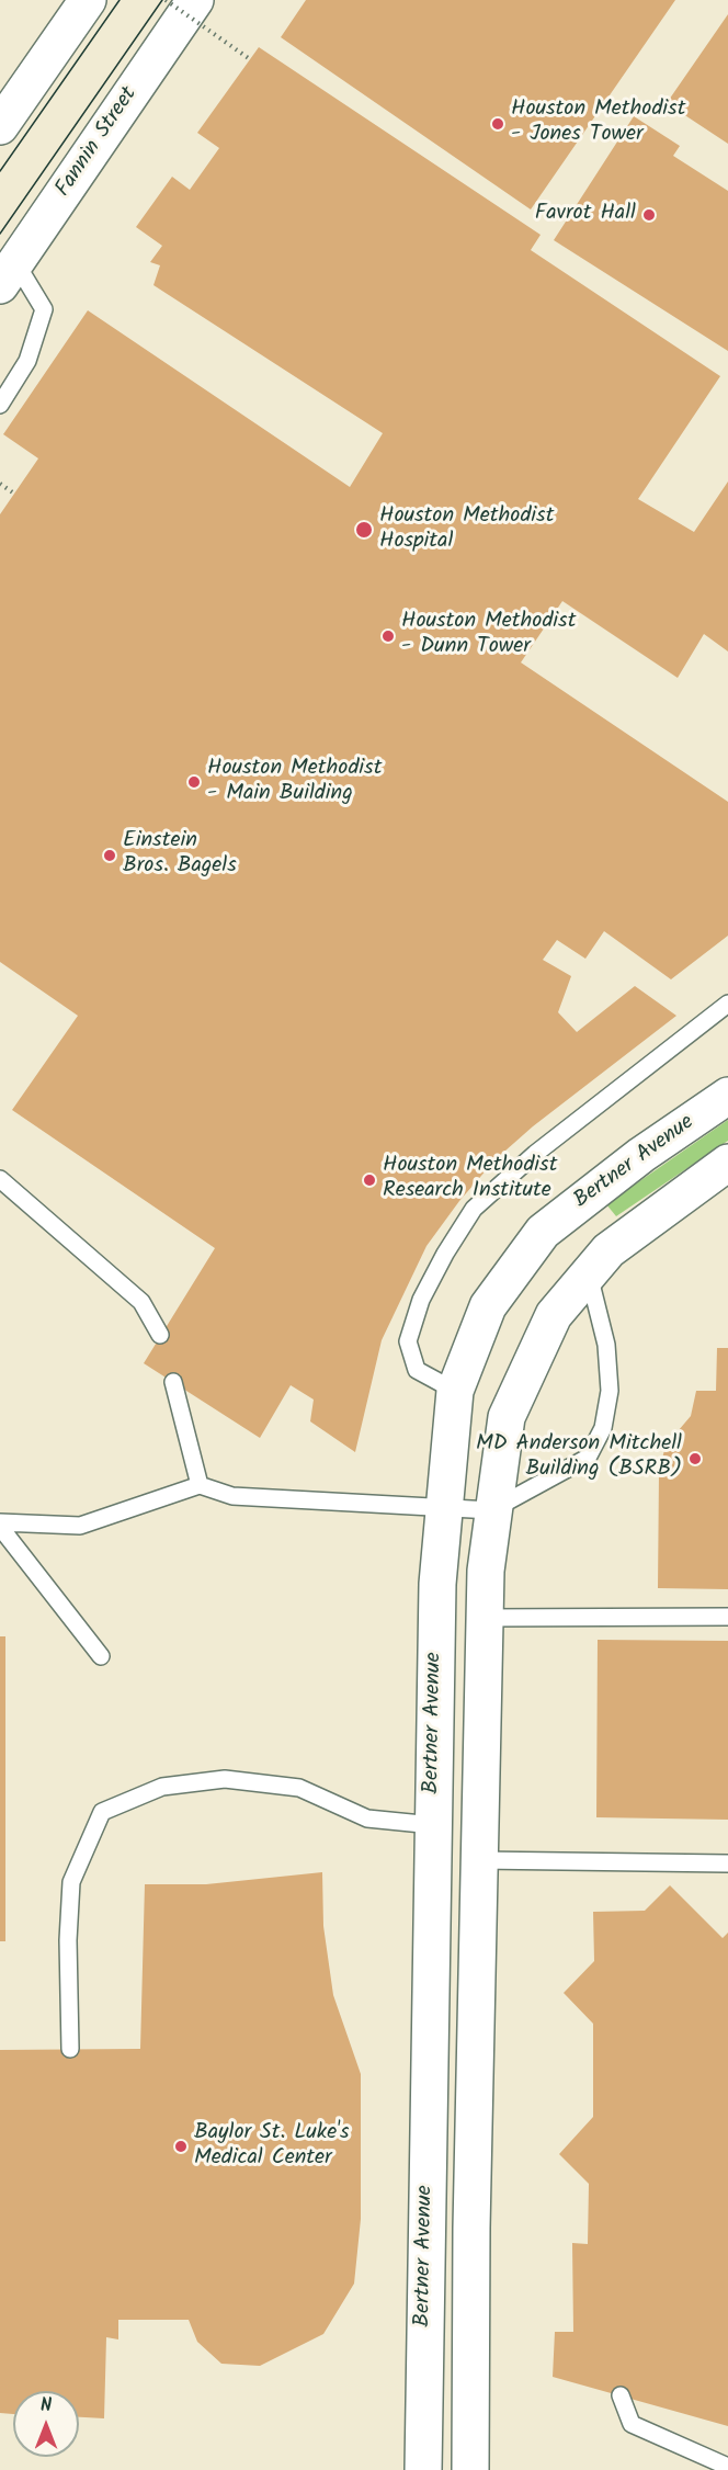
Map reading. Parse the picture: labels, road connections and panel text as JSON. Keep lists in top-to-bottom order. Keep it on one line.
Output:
{"streets":{"street":["Fannin Street","Bertner Avenue"]},"places":["Houston Methodist - Jones Tower","Favrot Hall","Houston Methodist Hospital","Houston Methodist - Dunn Tower","Houston Methodist - Main Building","Einstein Bros. Bagels","Houston Methodist Research Institute","MD Anderson Mitchell Building (BSRB)","Baylor St. Luke's Medical Center"],"north":"top"}
